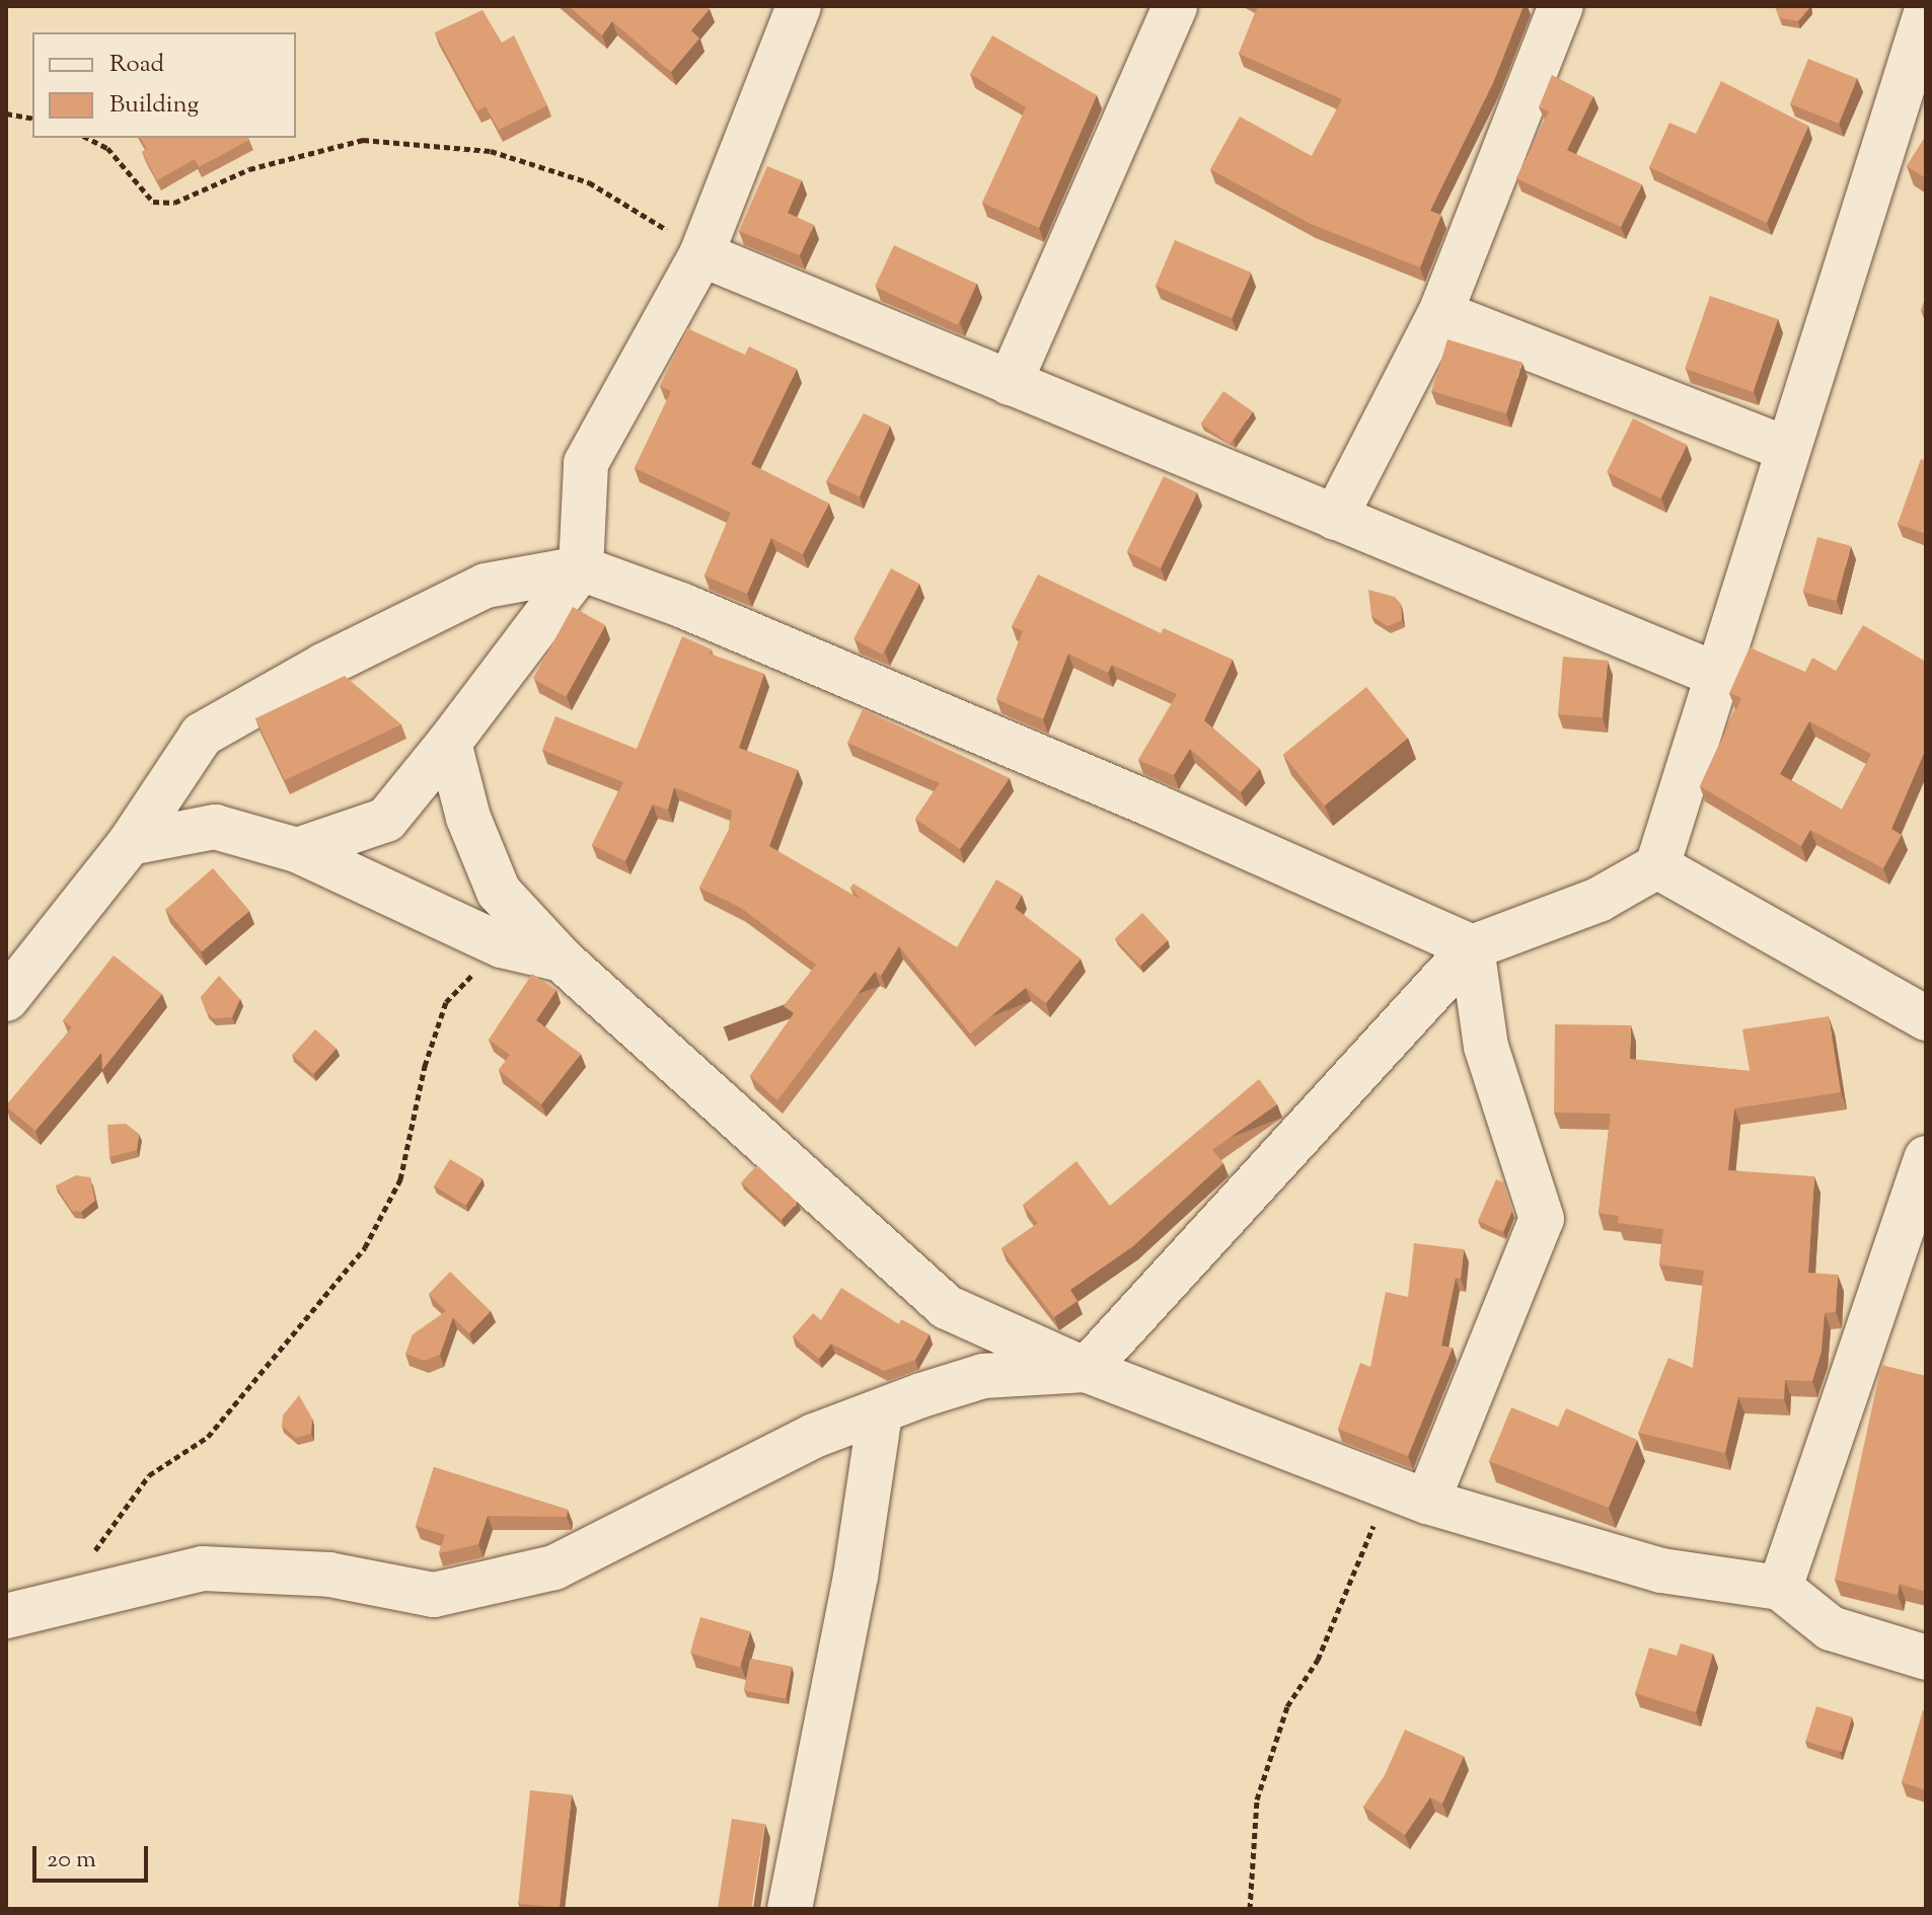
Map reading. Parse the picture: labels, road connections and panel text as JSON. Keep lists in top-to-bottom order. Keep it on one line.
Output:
{"legend":["Road","Building"],"scale_bar":"20 m"}
